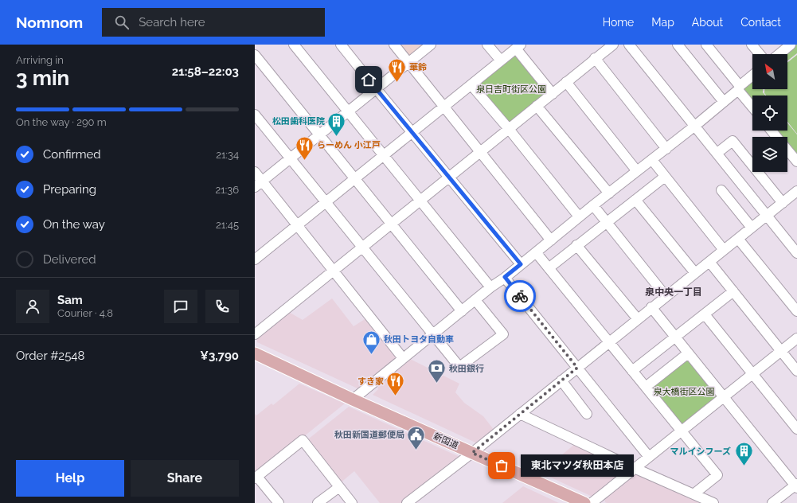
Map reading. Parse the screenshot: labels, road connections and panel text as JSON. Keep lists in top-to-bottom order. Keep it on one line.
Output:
{"streets":{"main road":["新国道"]},"districts":["泉中央一丁目"],"parks":["泉日吉町街区公園","泉大橋街区公園"],"places":{"restaurant":["華鈴","らーめん 小江戸","すき家"],"building":["松田歯科医院","マルイシフーズ"],"shop":["秋田トヨタ自動車"],"bank":["秋田銀行"],"public building":["秋田新国道郵便局"],"other":["東北マツダ秋田本店"]},"north":"top left","page":{"header":"Nomnom","search":"Search here","nav":["Home","Map","About","Contact"],"heading":["3 min","Arriving in","21:58–22:03"],"panel":["Sam","Courier · 4.8","Order #2548","¥3,790"],"bar":"On the way · 290 m","list":[["Confirmed","21:34"],["Preparing","21:36"],["On the way","21:45"],"Delivered"],"buttons":["Help","Share"],"bubble":"東北マツダ秋田本店"}}
